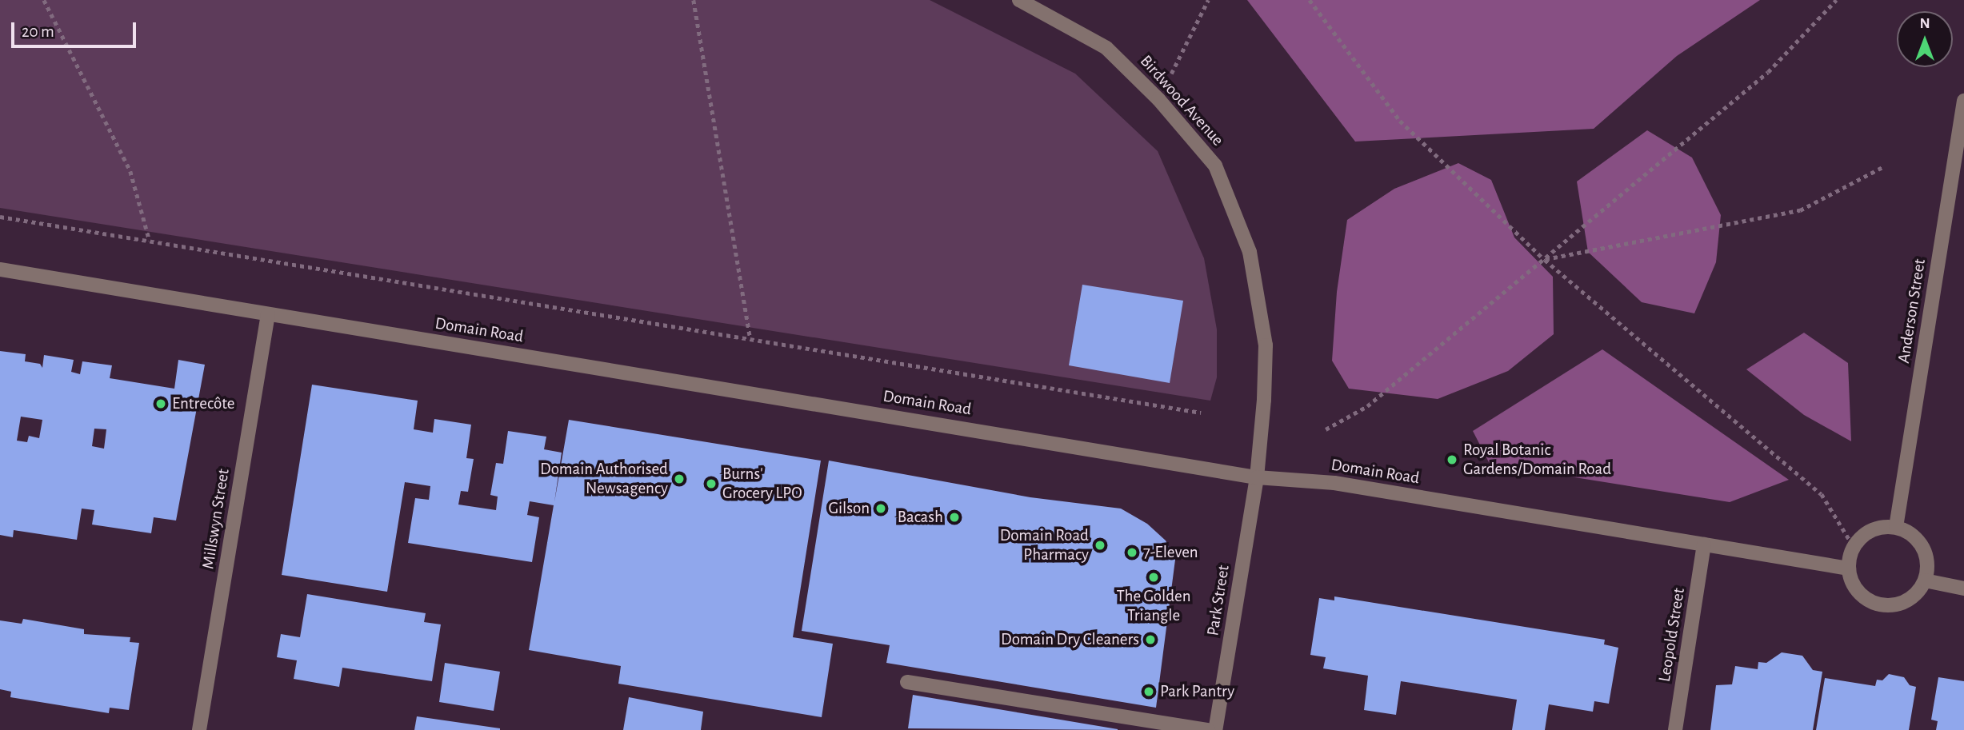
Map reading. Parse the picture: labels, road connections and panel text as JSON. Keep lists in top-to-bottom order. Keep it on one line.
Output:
{"streets":{"street":["Birdwood Avenue","Anderson Street","Domain Road","Millswyn Street","Park Street","Leopold Street"]},"crossings":[["Birdwood Avenue","Domain Road"],["Birdwood Avenue","Park Street"],["Anderson Street","Domain Road"],["Domain Road","Millswyn Street"],["Domain Road","Park Street"],["Domain Road","Leopold Street"]],"places":["Entrecôte","Royal Botanic Gardens/Domain Road","Domain Authorised Newsagency","Burns' Grocery LPO","Gilson","Bacash","Domain Road Pharmacy","7-Eleven","The Golden Triangle","Domain Dry Cleaners","Park Pantry"],"scale_bar":"20 m","north":"top"}
